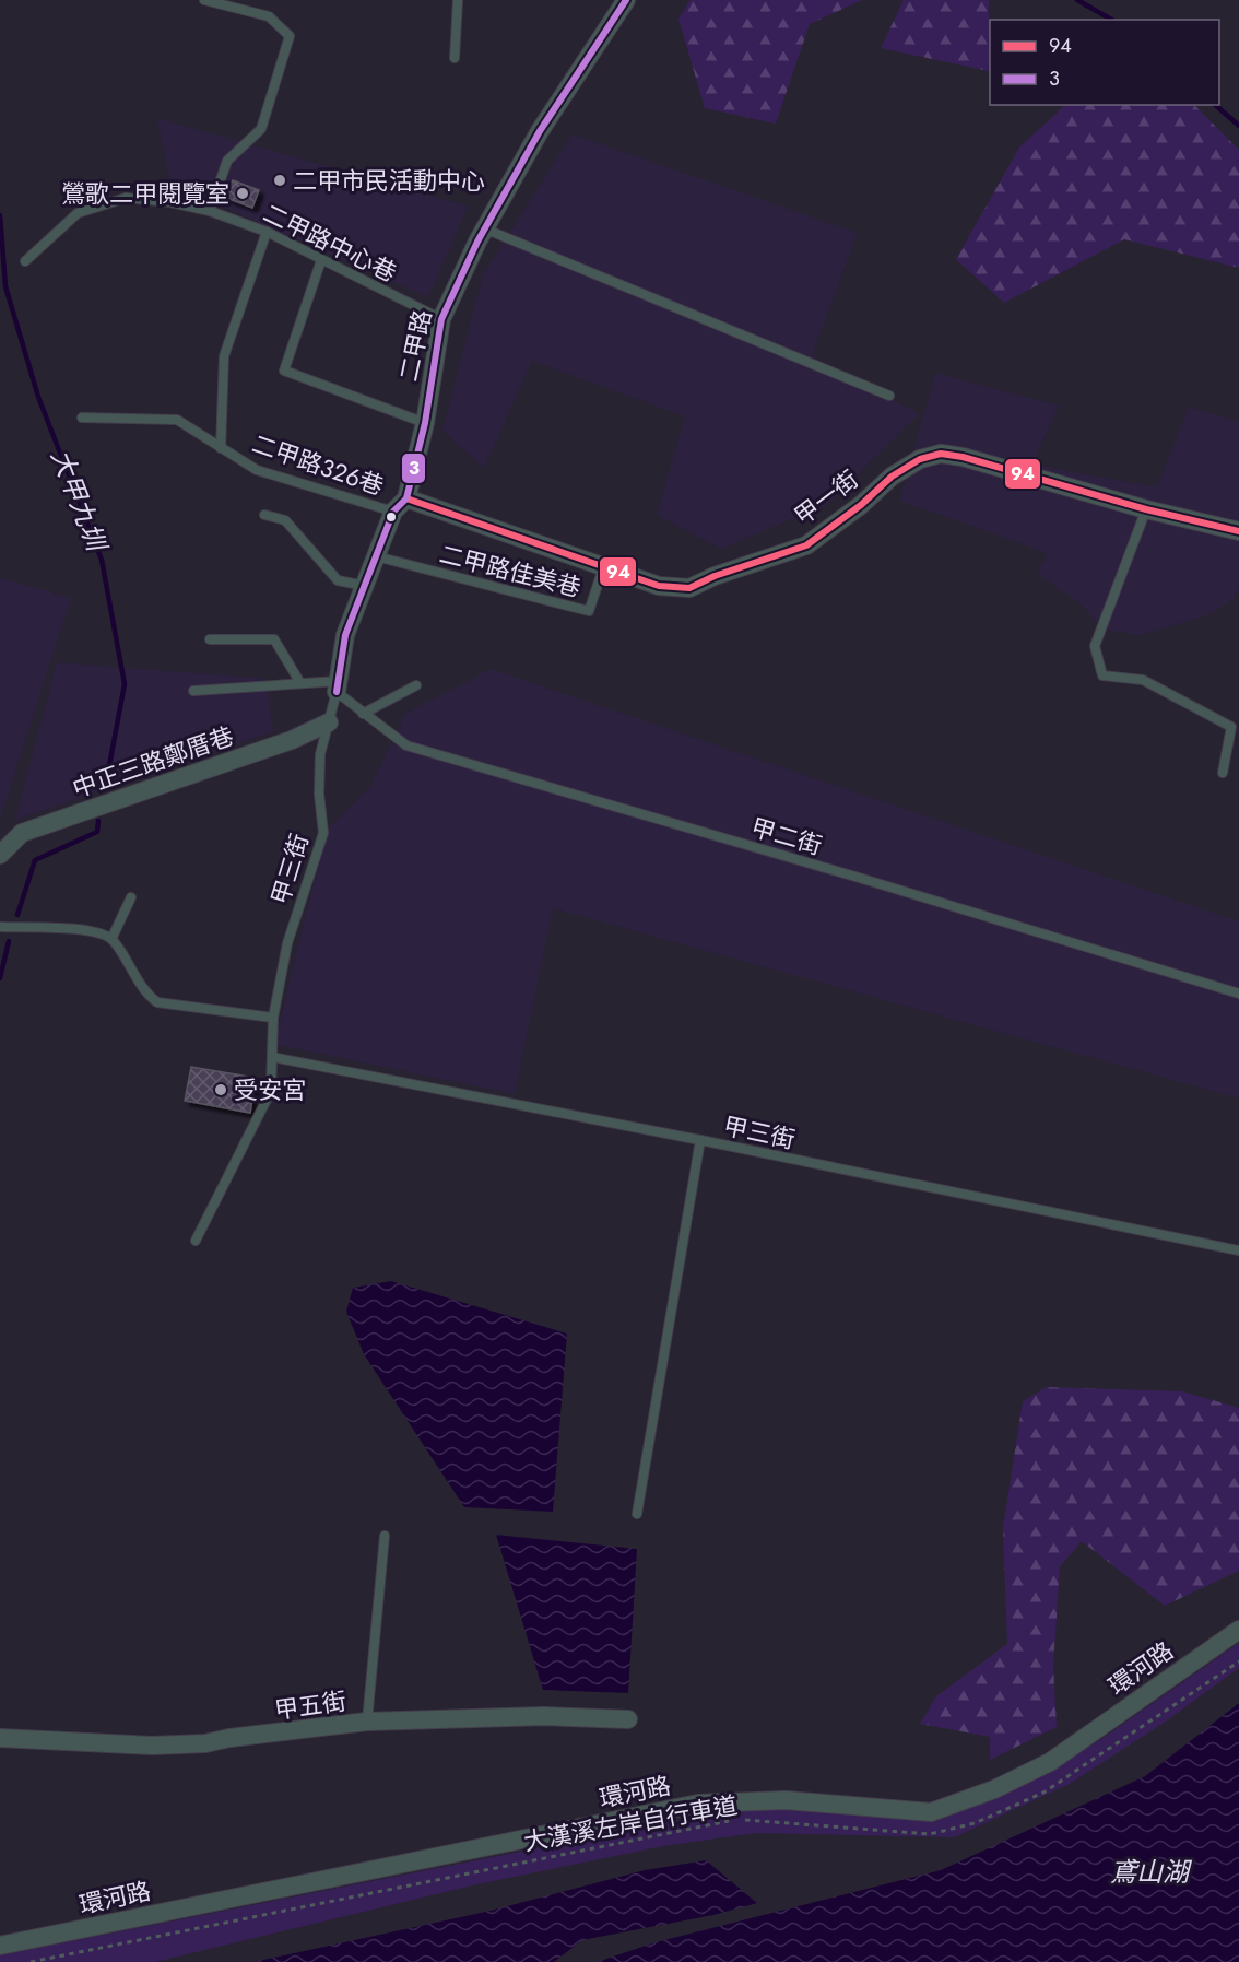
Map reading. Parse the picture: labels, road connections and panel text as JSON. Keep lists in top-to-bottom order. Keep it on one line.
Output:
{"streets":{"street":["二甲路","甲一街","中正三路鄭厝巷","環河路","甲五街"],"lane":["二甲路中心巷","二甲路326巷","二甲路佳美巷","甲二街","甲三街"],"path":["大漢溪左岸自行車道"]},"crossings":[["二甲路中心巷","二甲路"],["二甲路","二甲路326巷"],["二甲路","甲一街"],["二甲路","二甲路佳美巷"],["二甲路","甲二街"],["二甲路","甲三街"],["二甲路326巷","甲一街"],["甲一街","二甲路佳美巷"],["中正三路鄭厝巷","甲三街"],["甲二街","甲三街"]],"water":["大甲九圳","鳶山湖"],"places":["二甲市民活動中心","鶯歌二甲閱覽室","受安宮"],"lines":["transit line 3","transit line 94"],"legend":["94","3"]}
